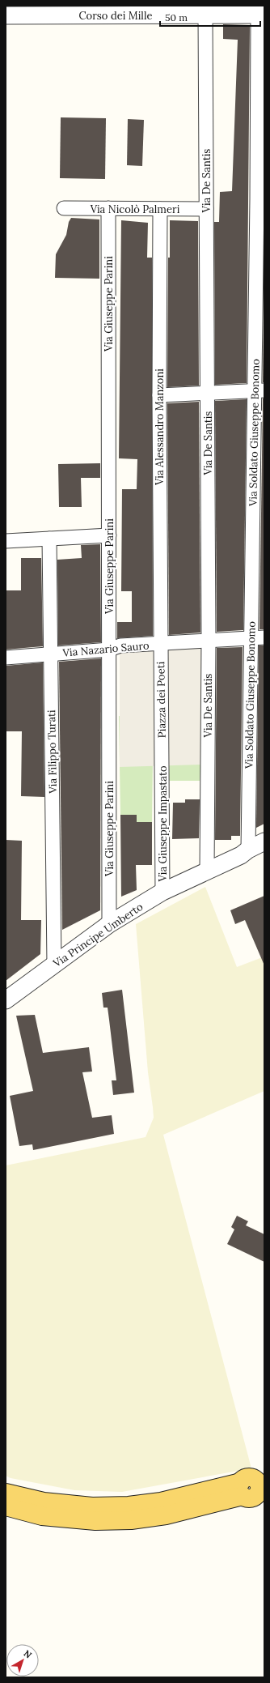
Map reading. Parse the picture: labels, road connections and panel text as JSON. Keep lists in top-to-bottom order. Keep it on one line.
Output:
{"streets":{"street":["Corso dei Mille","Via De Santis","Via Nicolò Palmeri","Via Giuseppe Parini","Via Alessandro Manzoni","Via Soldato Giuseppe Bonomo","Via Nazario Sauro","Piazza dei Poeti","Via Filippo Turati","Via Giuseppe Impastato","Via Principe Umberto"]},"crossings":[["Corso dei Mille","Via De Santis"],["Corso dei Mille","Via Soldato Giuseppe Bonomo"],["Via De Santis","Via Nicolò Palmeri"],["Via De Santis","Via Nazario Sauro"],["Via De Santis","Via Principe Umberto"],["Via Nicolò Palmeri","Via Giuseppe Parini"],["Via Nicolò Palmeri","Via Alessandro Manzoni"],["Via Giuseppe Parini","Via Nazario Sauro"],["Via Giuseppe Parini","Via Principe Umberto"],["Via Alessandro Manzoni","Via Nazario Sauro"],["Via Alessandro Manzoni","Piazza dei Poeti"],["Via Soldato Giuseppe Bonomo","Via Nazario Sauro"],["Via Soldato Giuseppe Bonomo","Via Principe Umberto"],["Via Nazario Sauro","Piazza dei Poeti"],["Via Nazario Sauro","Via Filippo Turati"],["Piazza dei Poeti","Via Giuseppe Impastato"],["Via Filippo Turati","Via Principe Umberto"],["Via Giuseppe Impastato","Via Principe Umberto"]],"scale_bar":"50 m","north":"top right"}
